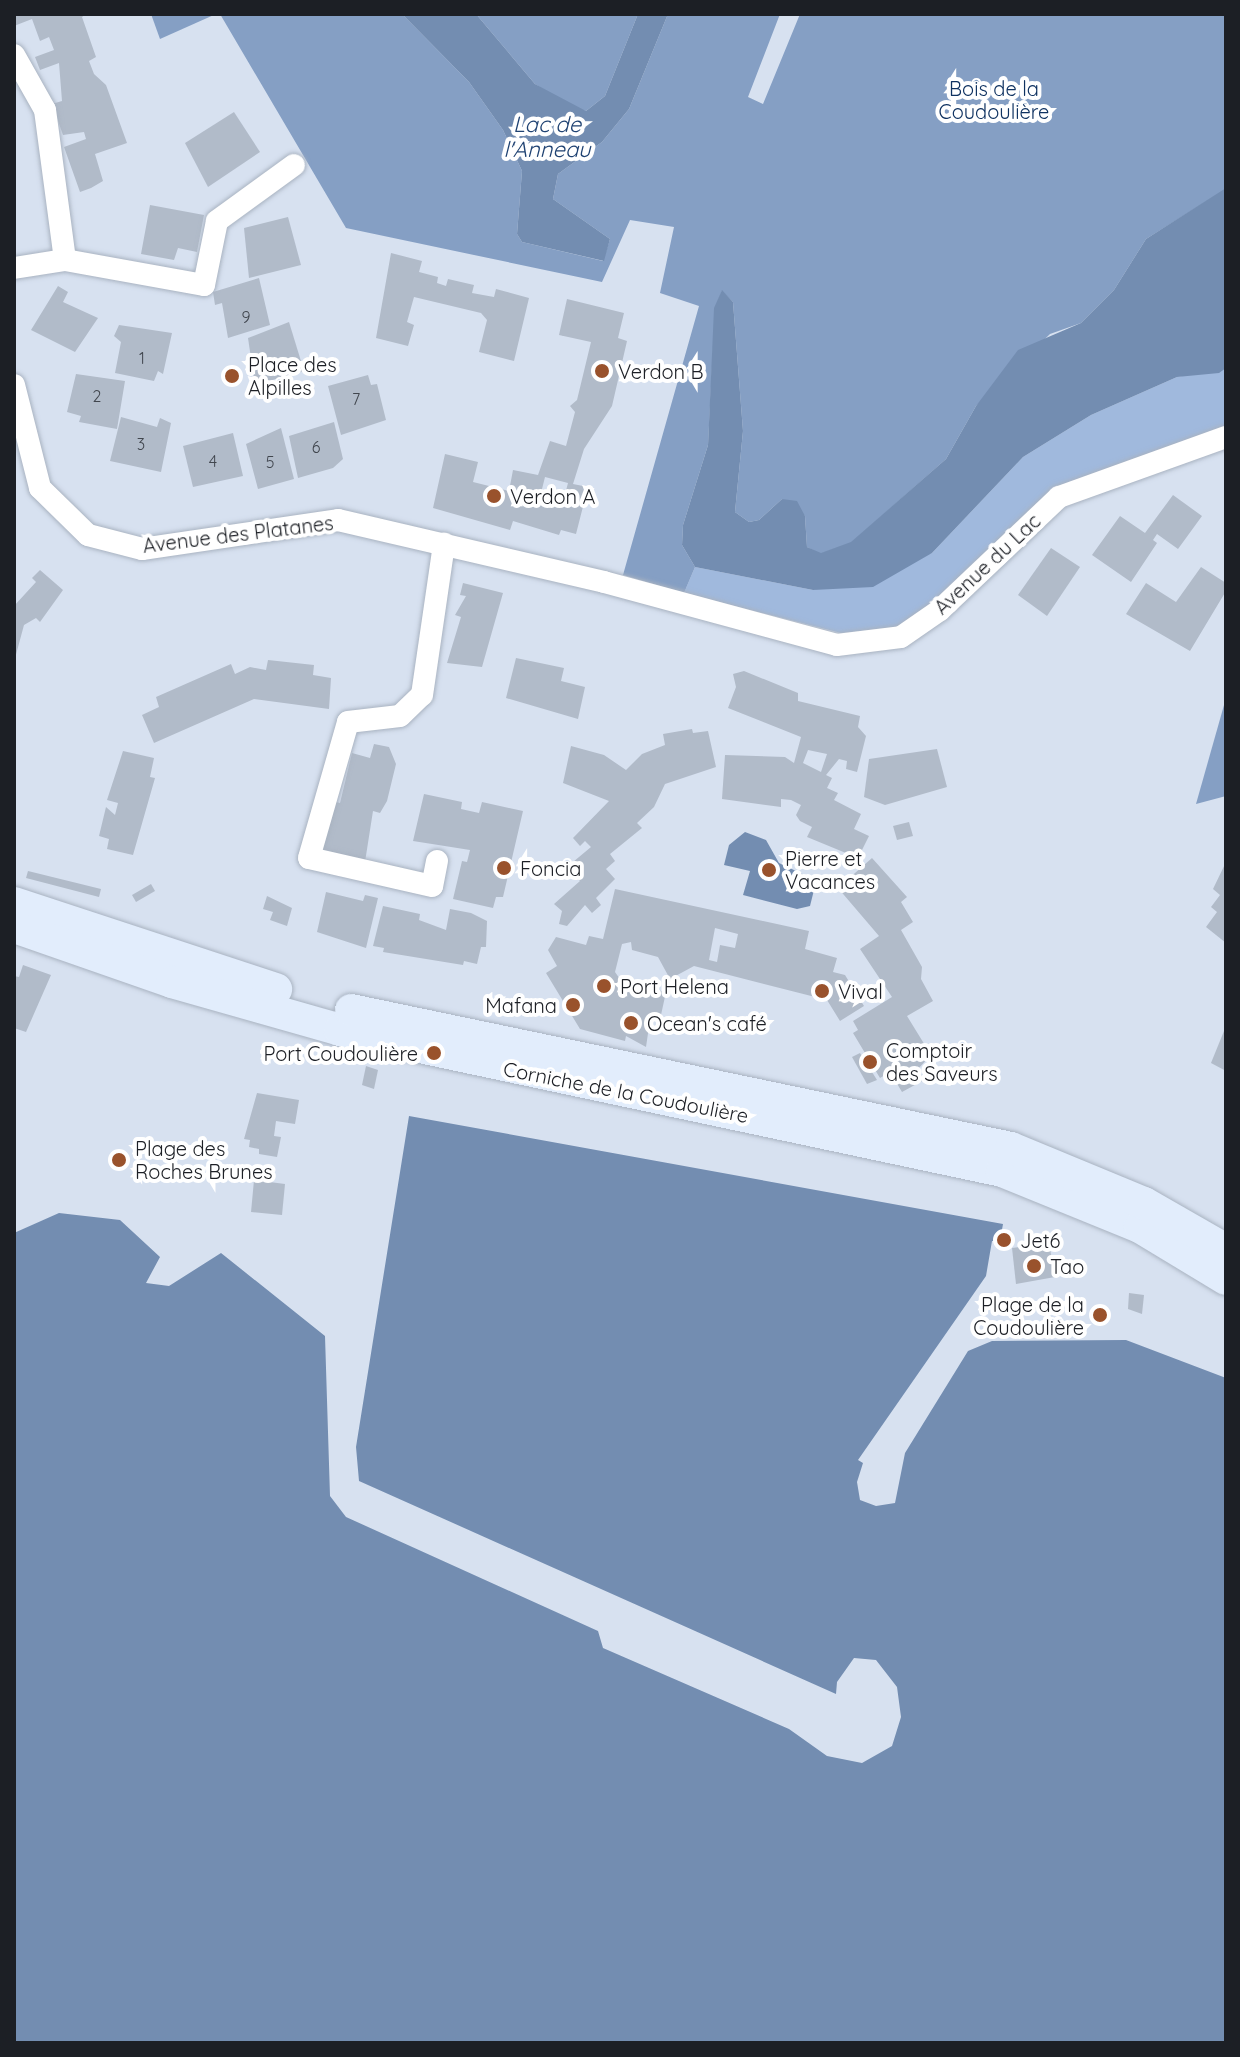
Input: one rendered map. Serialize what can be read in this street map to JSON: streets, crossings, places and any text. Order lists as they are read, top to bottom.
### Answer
{
  "streets": {
    "main road": ["Corniche de la Coudoulière"],
    "street": ["Avenue des Platanes", "Avenue du Lac"]
  },
  "crossings": [
    ["Avenue des Platanes", "Avenue du Lac"]
  ],
  "water": ["Lac de l'Anneau"],
  "parks": ["Bois de la Coudoulière"],
  "places": [
    "Verdon B",
    "Place des Alpilles",
    "Verdon A",
    "Foncia",
    "Pierre et Vacances",
    "Port Helena",
    "Vival",
    "Mafana",
    "Ocean's café",
    "Port Coudoulière",
    "Comptoir des Saveurs",
    "Plage des Roches Brunes",
    "Jet6",
    "Tao",
    "Plage de la Coudoulière"
  ],
  "house_numbers": [
    "9",
    "1",
    "2",
    "7",
    "3",
    "6",
    "4",
    "5"
  ]
}
